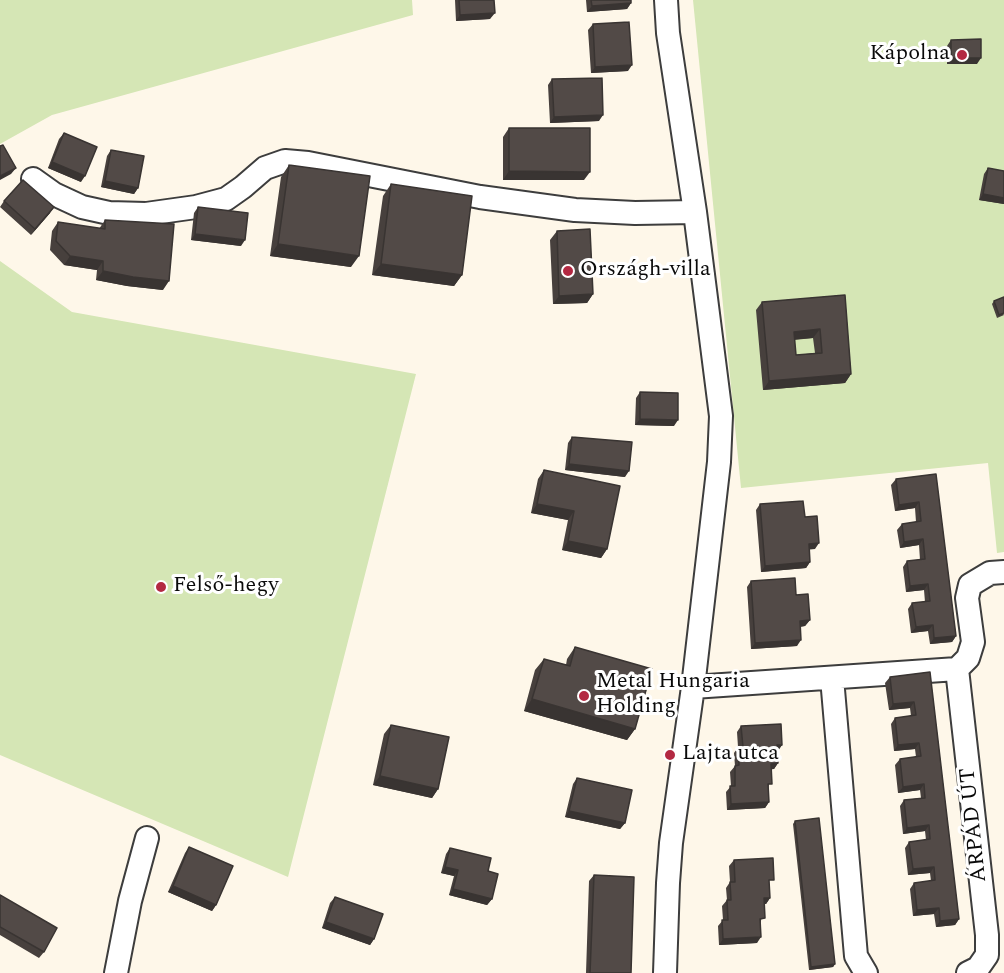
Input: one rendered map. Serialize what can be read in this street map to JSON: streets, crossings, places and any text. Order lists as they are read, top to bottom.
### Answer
{
  "streets": {
    "street": ["ÁRPÁD ÚT"]
  },
  "places": [
    "Kápolna",
    "Országh-villa",
    "Felső-hegy",
    "Metal Hungaria Holding",
    "Lajta utca"
  ]
}
